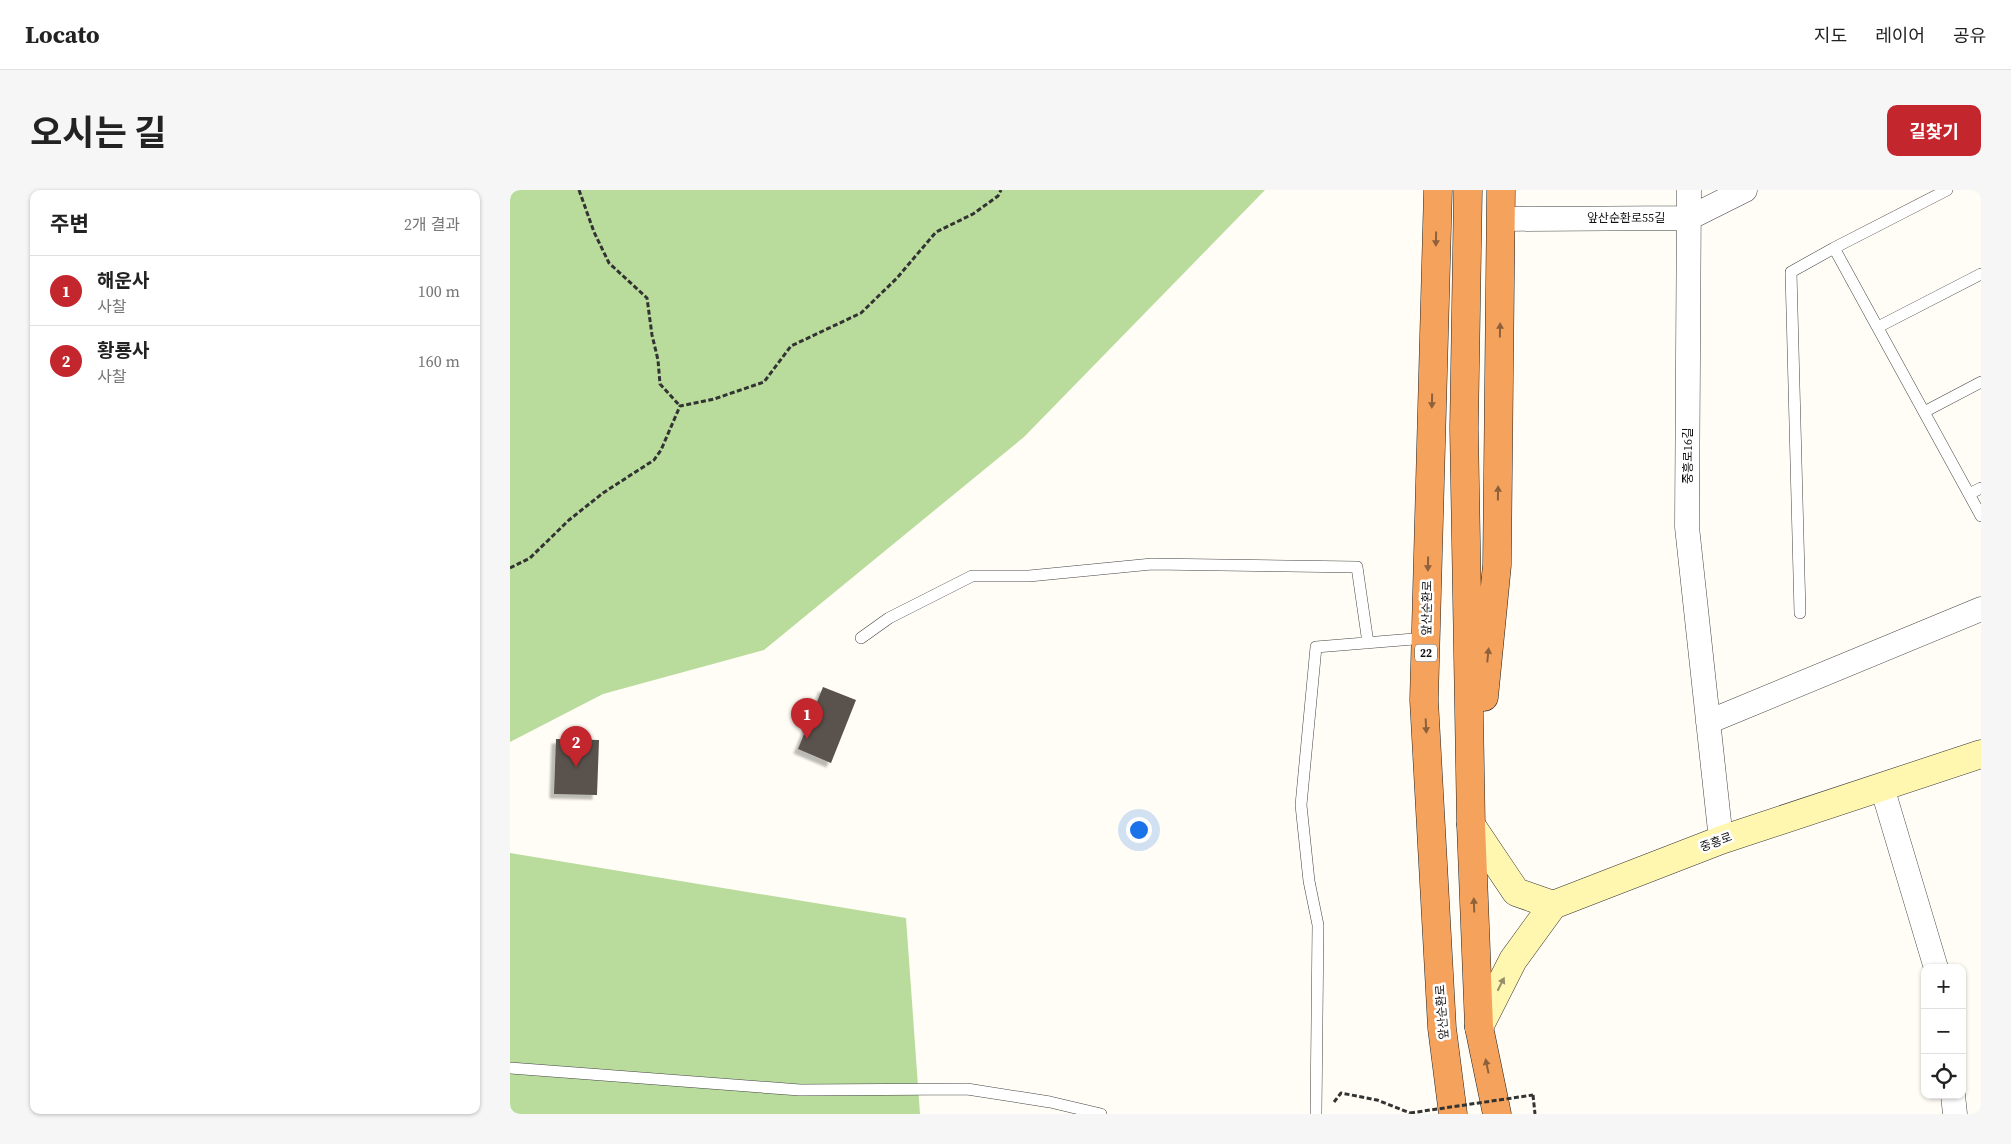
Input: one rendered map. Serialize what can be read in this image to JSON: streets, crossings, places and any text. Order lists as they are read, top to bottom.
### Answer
{
  "streets": {
    "highway": ["앞산순환로", "22"],
    "street": ["앞산순환로55길", "중흥로16길", "중흥로"]
  },
  "crossings": [
    ["앞산순환로55길", "중흥로16길"],
    ["중흥로16길", "중흥로"]
  ],
  "page": {
    "header": "Locato",
    "nav": ["지도", "레이어", "공유"],
    "title": "오시는 길",
    "buttons": "길찾기",
    "heading": ["주변", "2개 결과"],
    "list": [
      {
        "mark": "1",
        "name": "해운사",
        "note": "사찰",
        "value": "100 m"
      },
      {
        "mark": "2",
        "name": "황룡사",
        "note": "사찰",
        "value": "160 m"
      }
    ],
    "pins": ["1", "2"],
    "map_buttons": ["+", "−"]
  }
}
